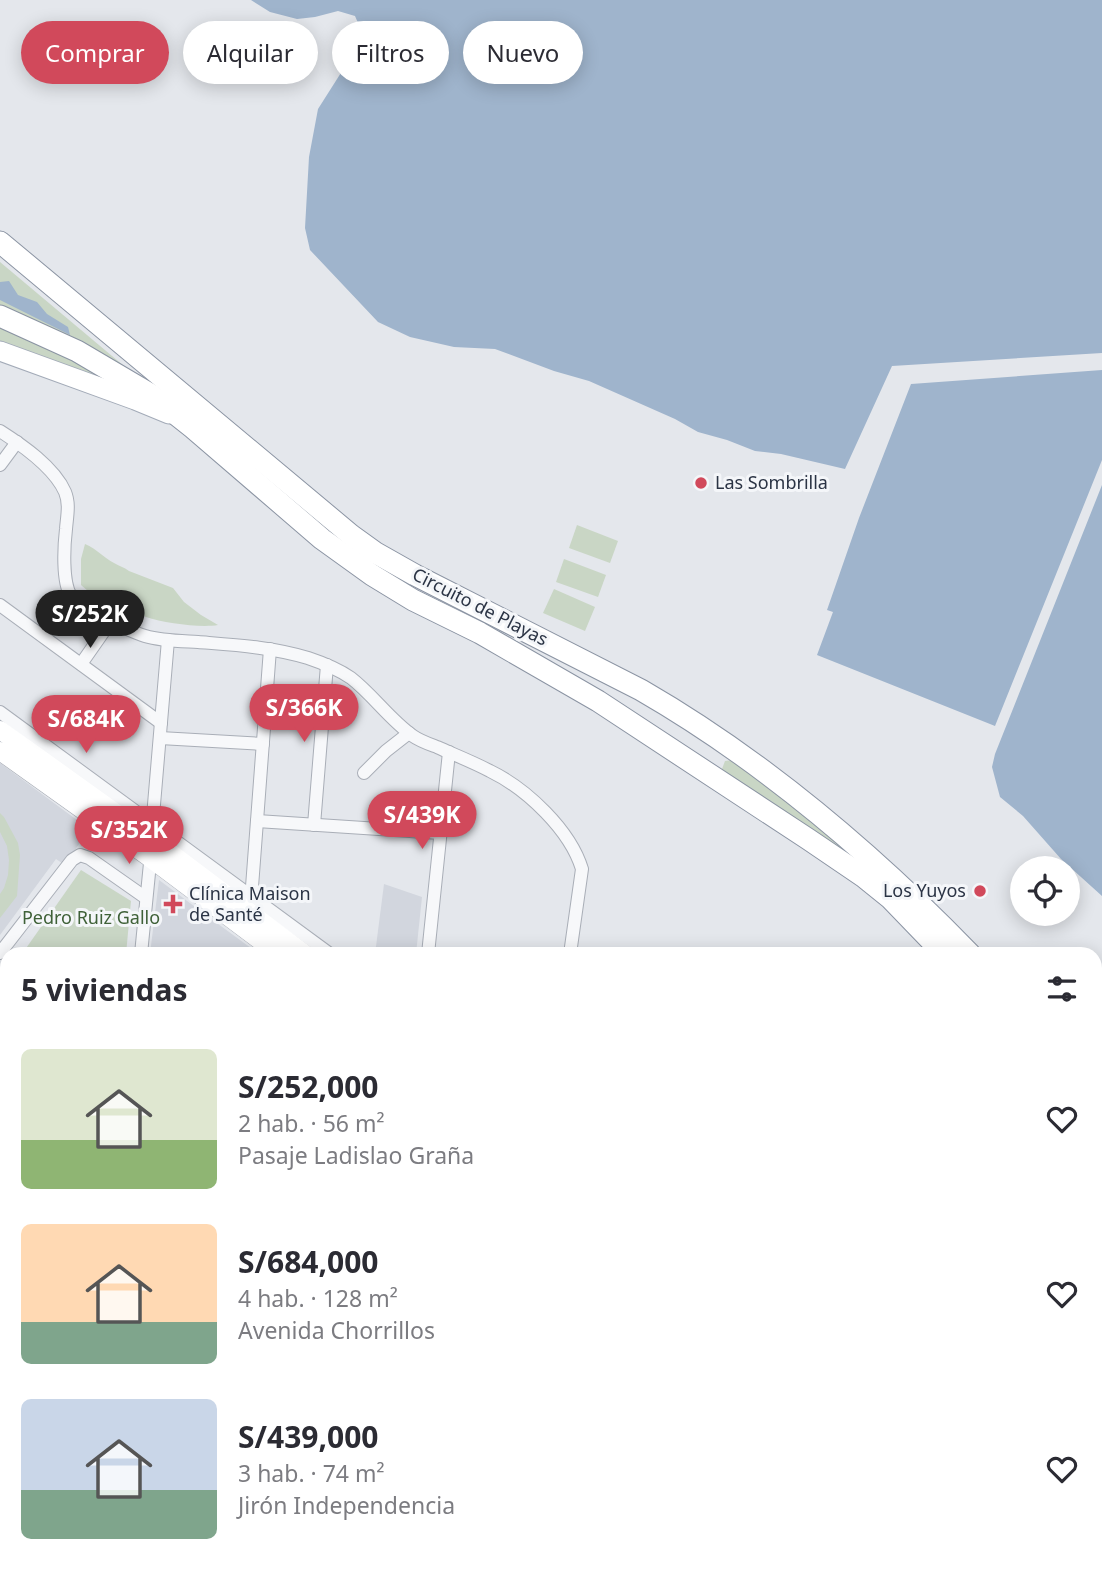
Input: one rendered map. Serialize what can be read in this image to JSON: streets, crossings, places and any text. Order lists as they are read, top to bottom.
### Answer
{
  "streets": {
    "highway": ["Circuito de Playas"]
  },
  "parks": ["Pedro Ruiz Gallo"],
  "places": {
    "other": ["Las Sombrilla", "Los Yuyos"],
    "health": ["Clínica Maison de Santé"]
  },
  "page": {
    "chip": [
      "Comprar",
      "Alquilar",
      "Filtros",
      "Nuevo"
    ],
    "price": [
      "S/252K",
      "S/366K",
      "S/684K",
      "S/439K",
      "S/352K"
    ],
    "heading": "5 viviendas",
    "list": [
      {
        "name": "S/252,000",
        "note": "2 hab. · 56 m² · Pasaje Ladislao Graña"
      },
      {
        "name": "S/684,000",
        "note": "4 hab. · 128 m² · Avenida Chorrillos"
      },
      {
        "name": "S/439,000",
        "note": "3 hab. · 74 m² · Jirón Independencia"
      }
    ]
  }
}
